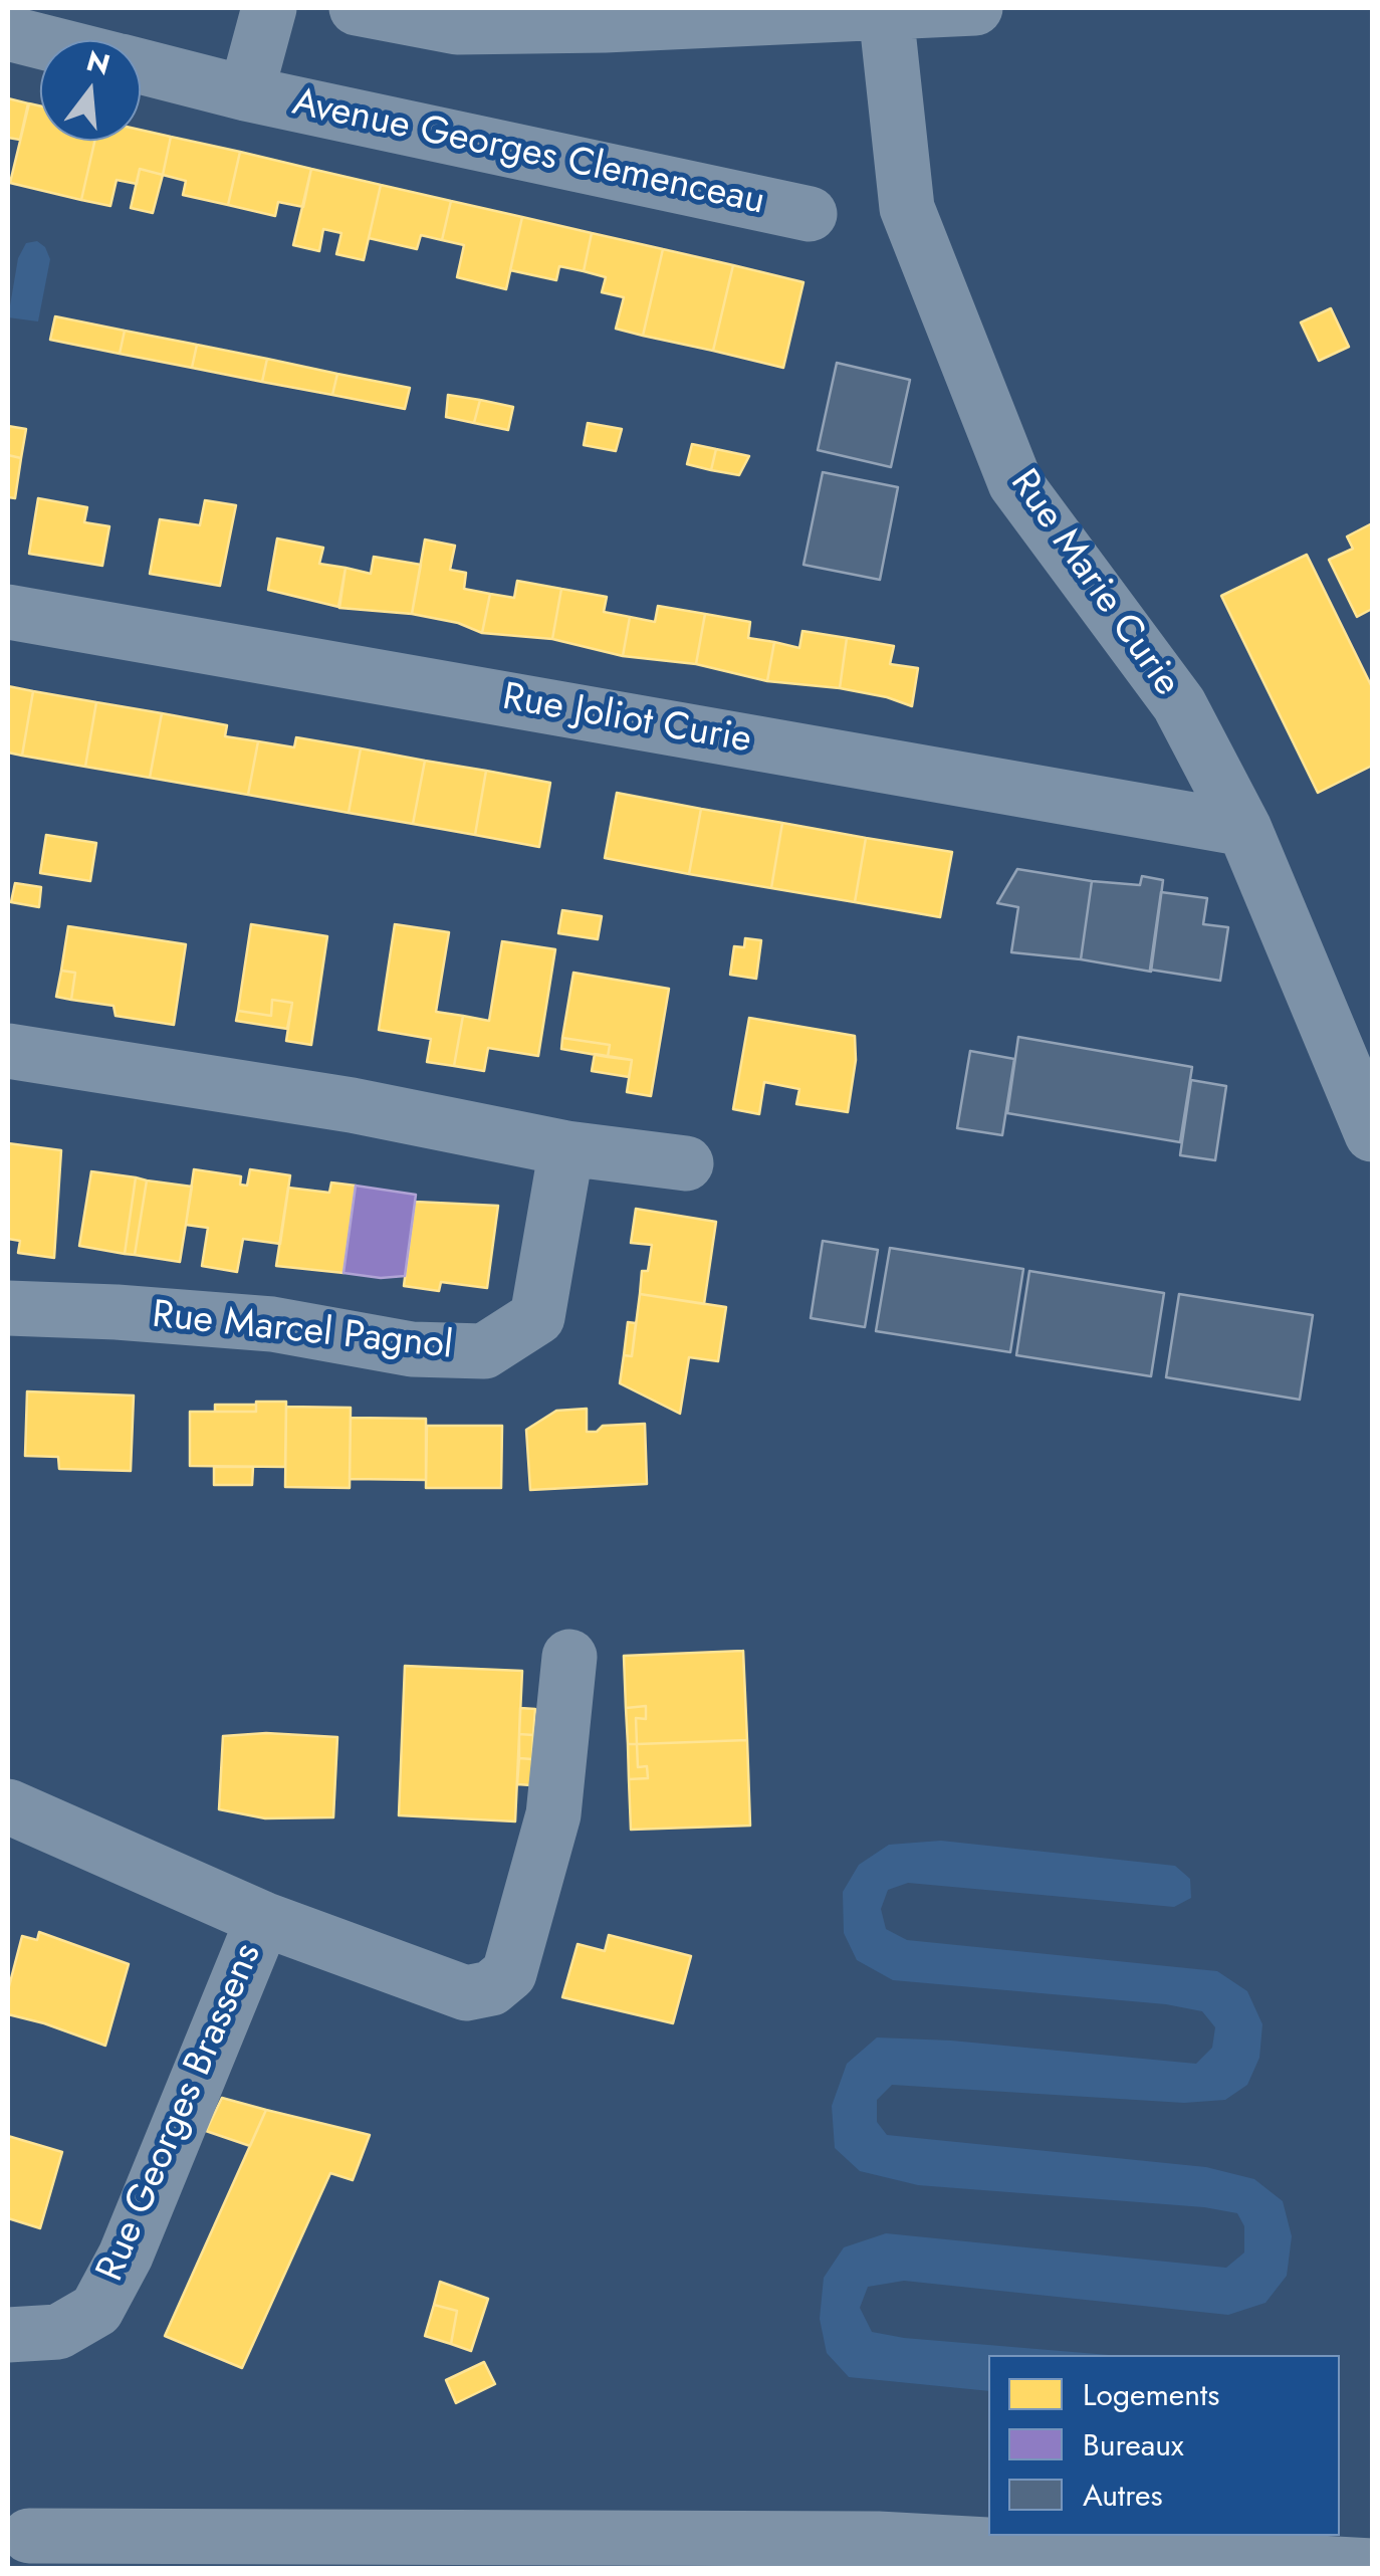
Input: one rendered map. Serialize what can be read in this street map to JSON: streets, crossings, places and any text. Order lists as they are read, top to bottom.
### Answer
{
  "streets": {
    "street": [
      "Avenue Georges Clemenceau",
      "Rue Marie Curie",
      "Rue Joliot Curie",
      "Rue Marcel Pagnol",
      "Rue Georges Brassens"
    ]
  },
  "crossings": [
    ["Rue Marie Curie", "Rue Joliot Curie"]
  ],
  "legend": ["Logements", "Bureaux", "Autres"],
  "north": "top"
}
